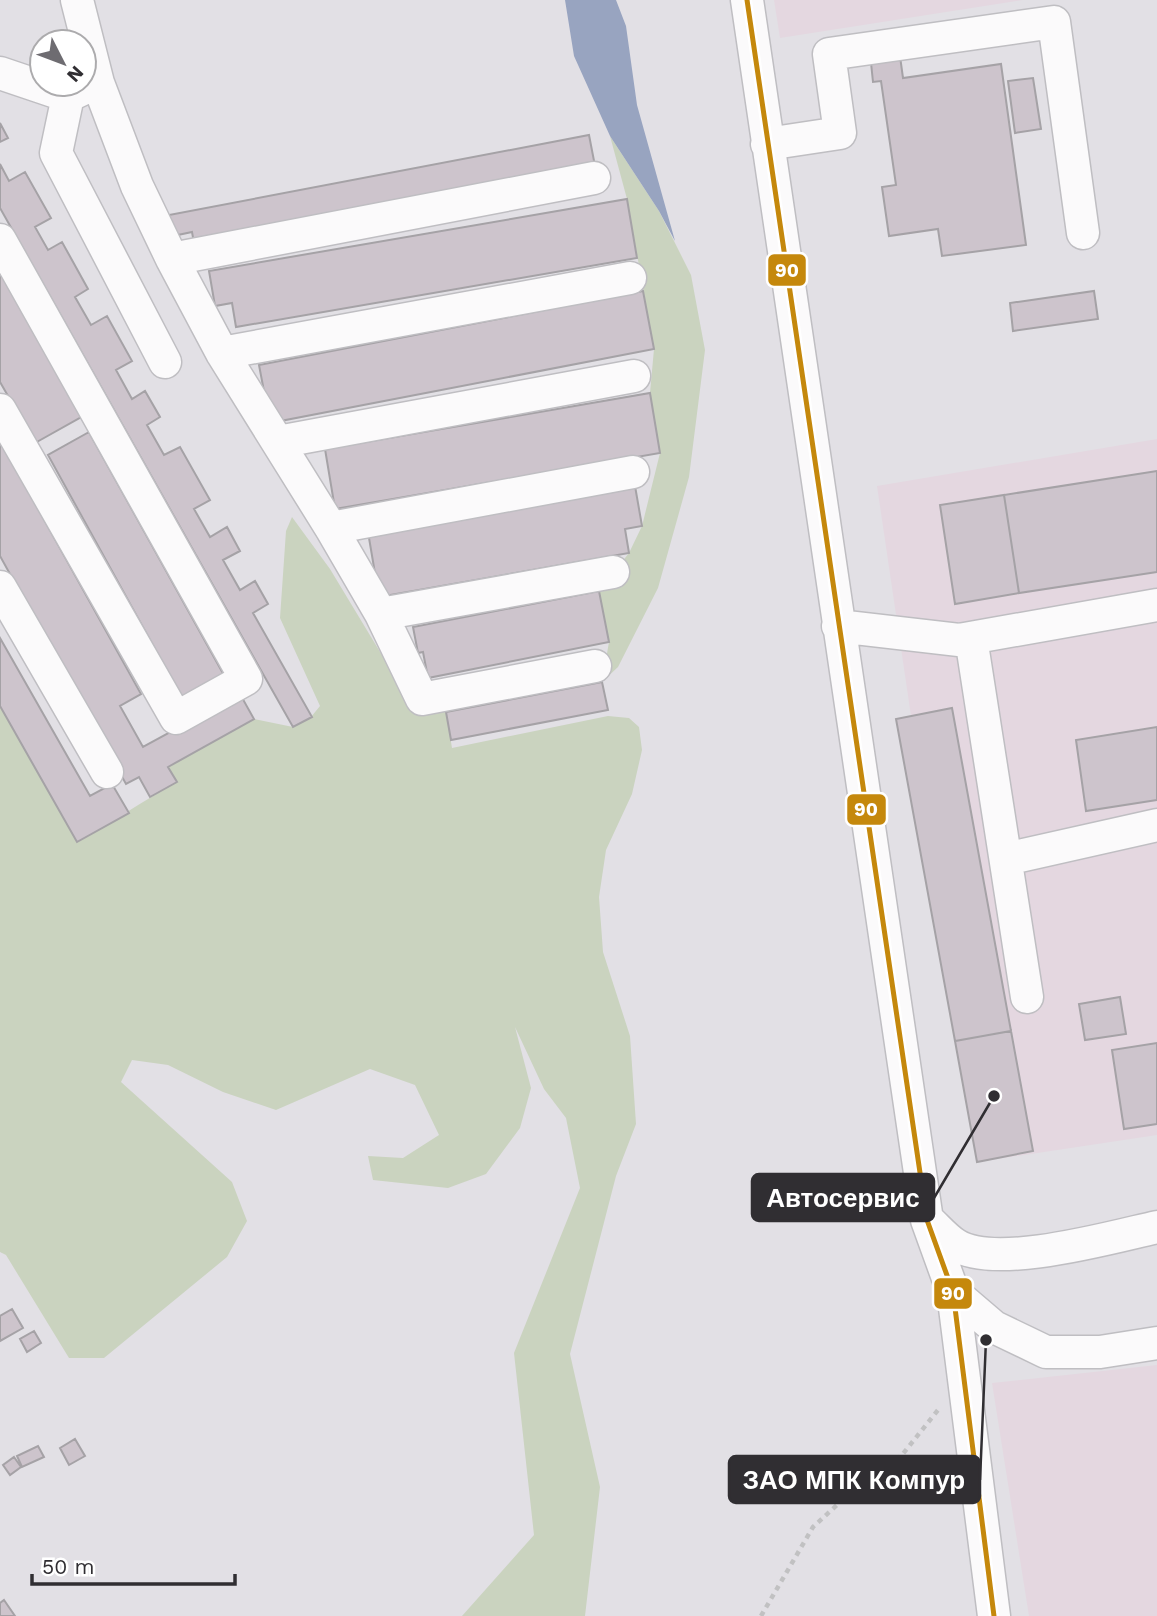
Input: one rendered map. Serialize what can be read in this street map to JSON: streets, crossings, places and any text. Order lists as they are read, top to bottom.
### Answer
{
  "places": ["Автосервис", "ЗАО МПК Компур"],
  "lines": ["transit line 90"],
  "scale_bar": "50 m",
  "north": "bottom right"
}
